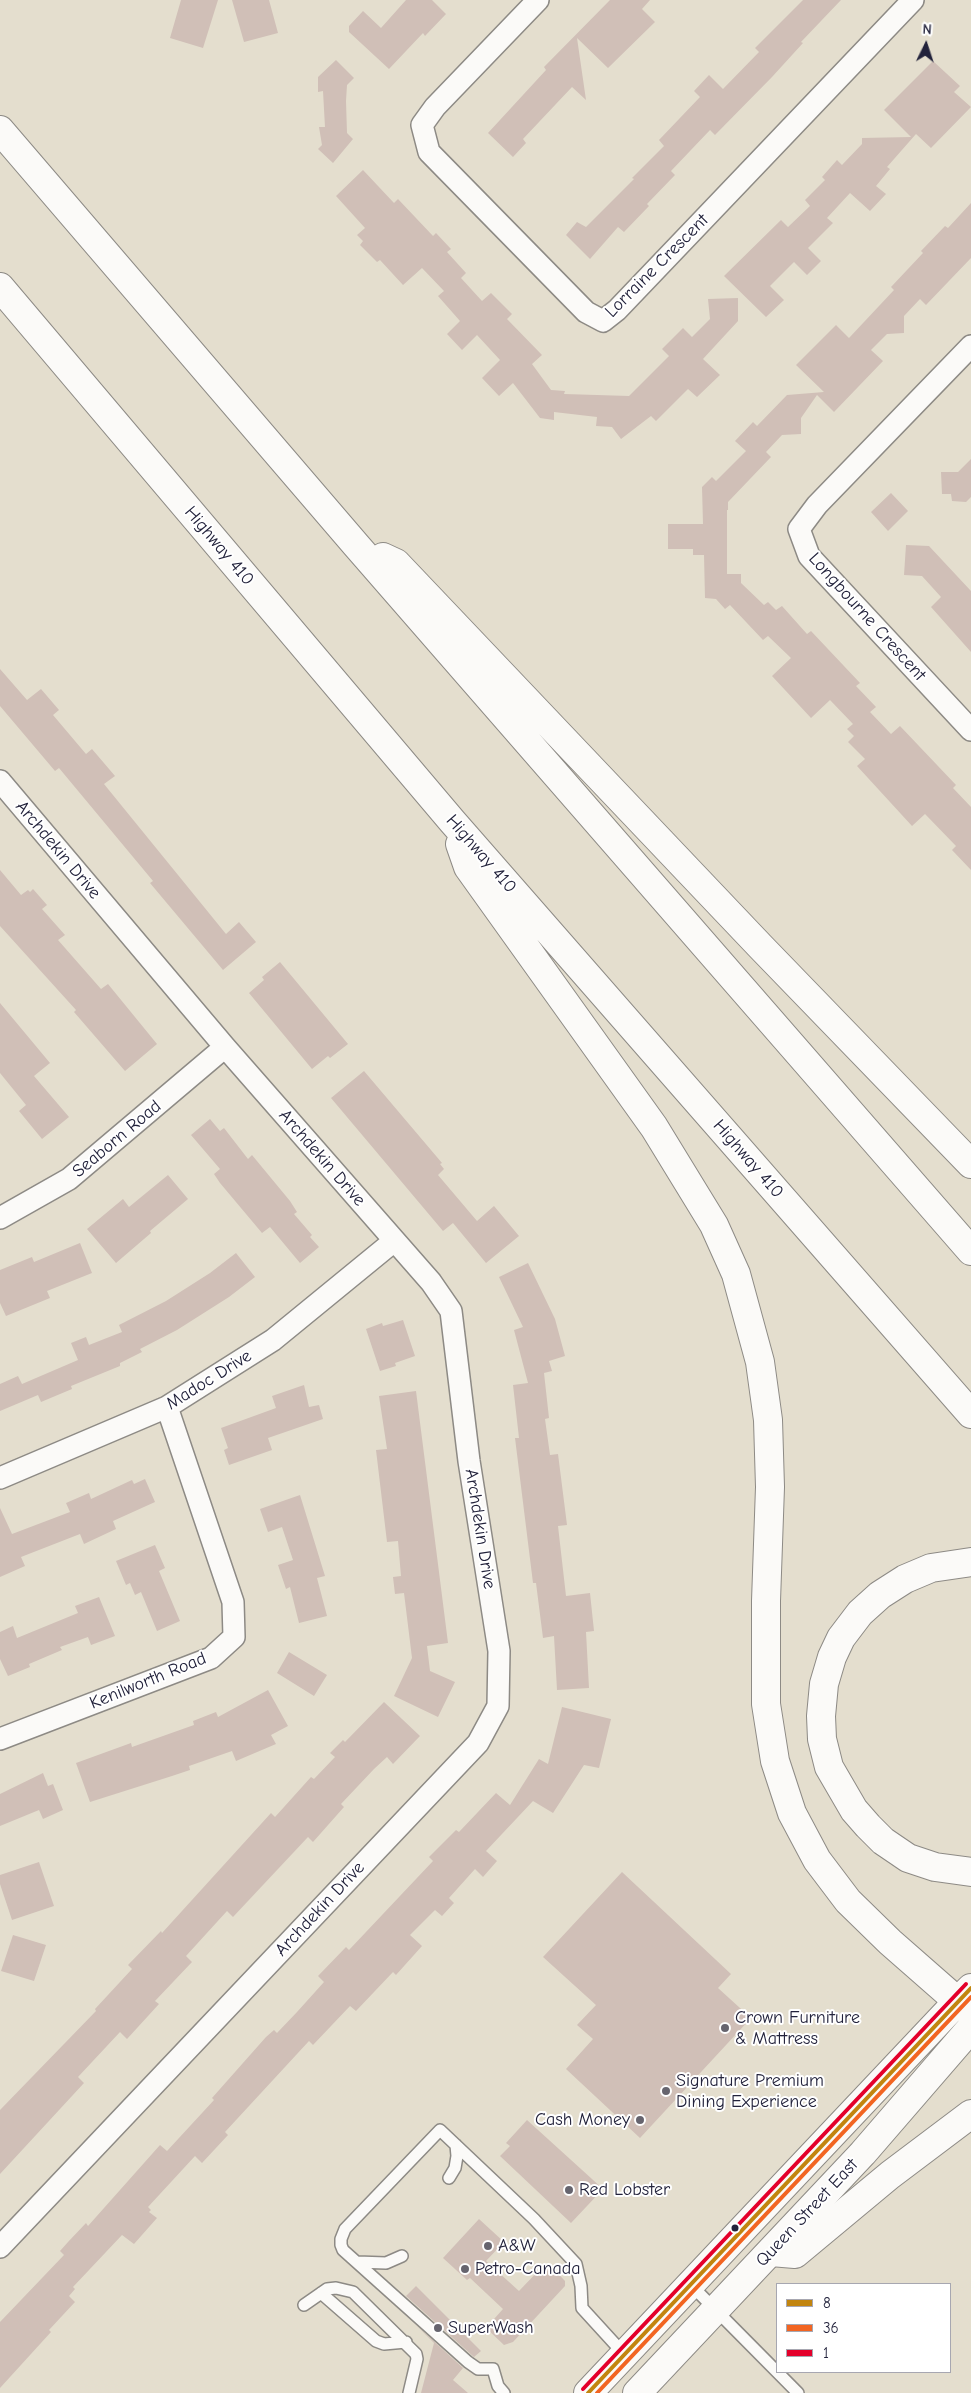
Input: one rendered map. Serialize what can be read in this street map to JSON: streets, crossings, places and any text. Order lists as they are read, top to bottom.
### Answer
{
  "streets": {
    "main road": ["Highway 410", "Queen Street East"],
    "street": [
      "Lorraine Crescent",
      "Longbourne Crescent",
      "Archdekin Drive",
      "Seaborn Road",
      "Madoc Drive",
      "Kenilworth Road"
    ]
  },
  "crossings": [
    ["Archdekin Drive", "Seaborn Road"],
    ["Archdekin Drive", "Madoc Drive"],
    ["Madoc Drive", "Kenilworth Road"]
  ],
  "places": [
    "Crown Furniture & Mattress",
    "Signature Premium Dining Experience",
    "Cash Money",
    "Red Lobster",
    "A&W",
    "Petro-Canada",
    "SuperWash"
  ],
  "lines": ["transit line 1", "transit line 8", "transit line 36"],
  "legend": ["8", "36", "1"],
  "north": "top"
}
